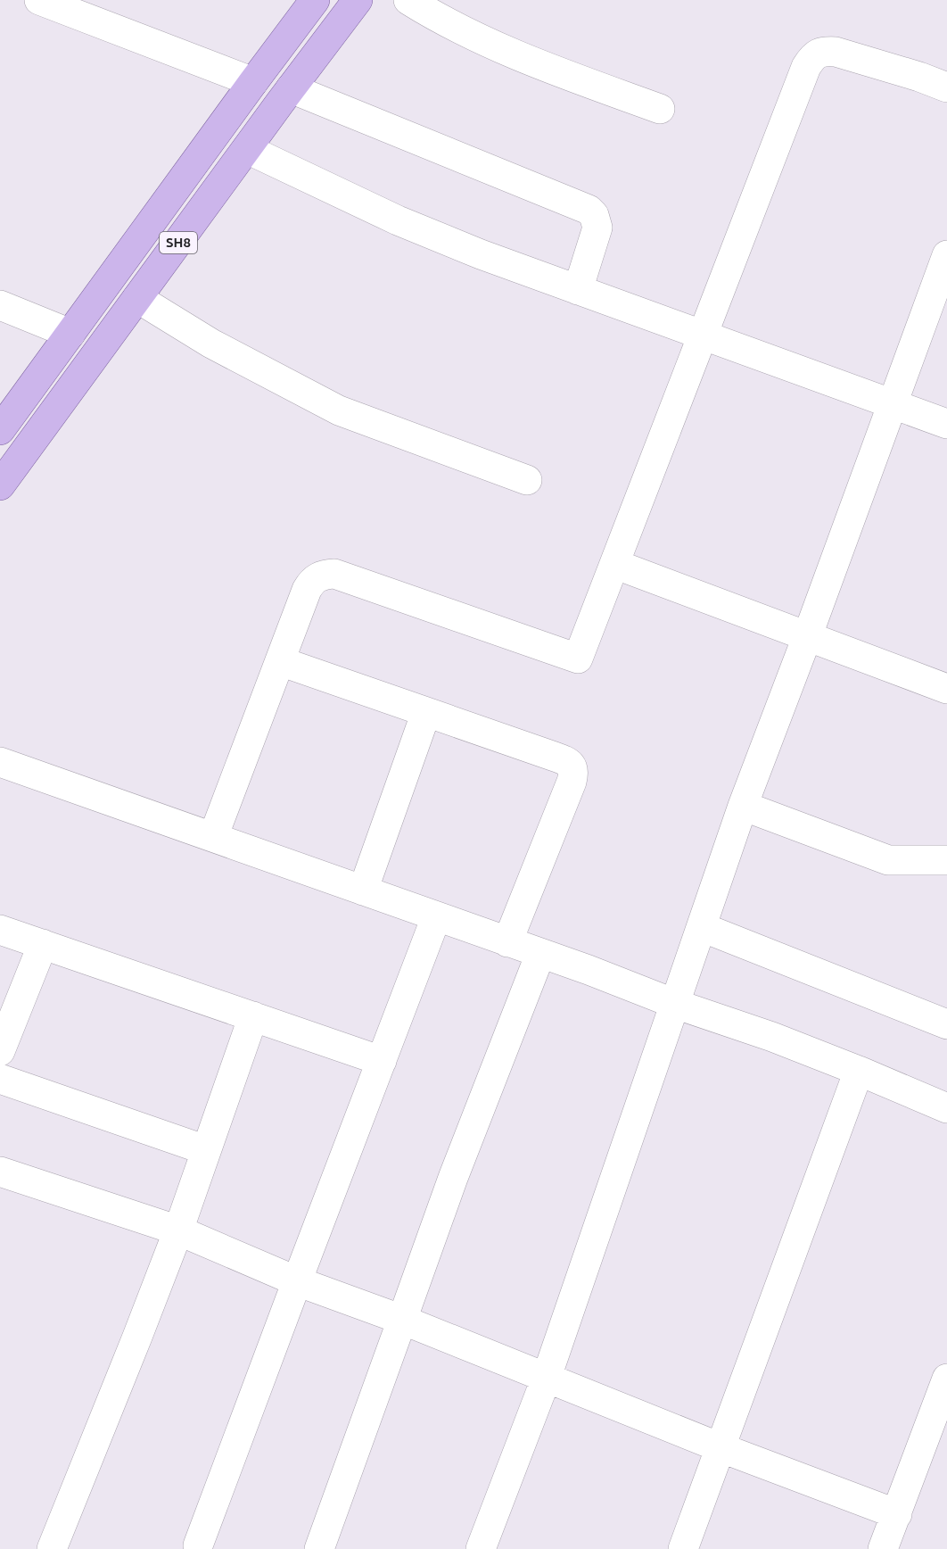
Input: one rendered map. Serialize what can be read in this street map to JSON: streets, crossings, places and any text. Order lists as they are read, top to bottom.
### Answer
{
  "streets": {
    "main road": ["SH8"]
  }
}
